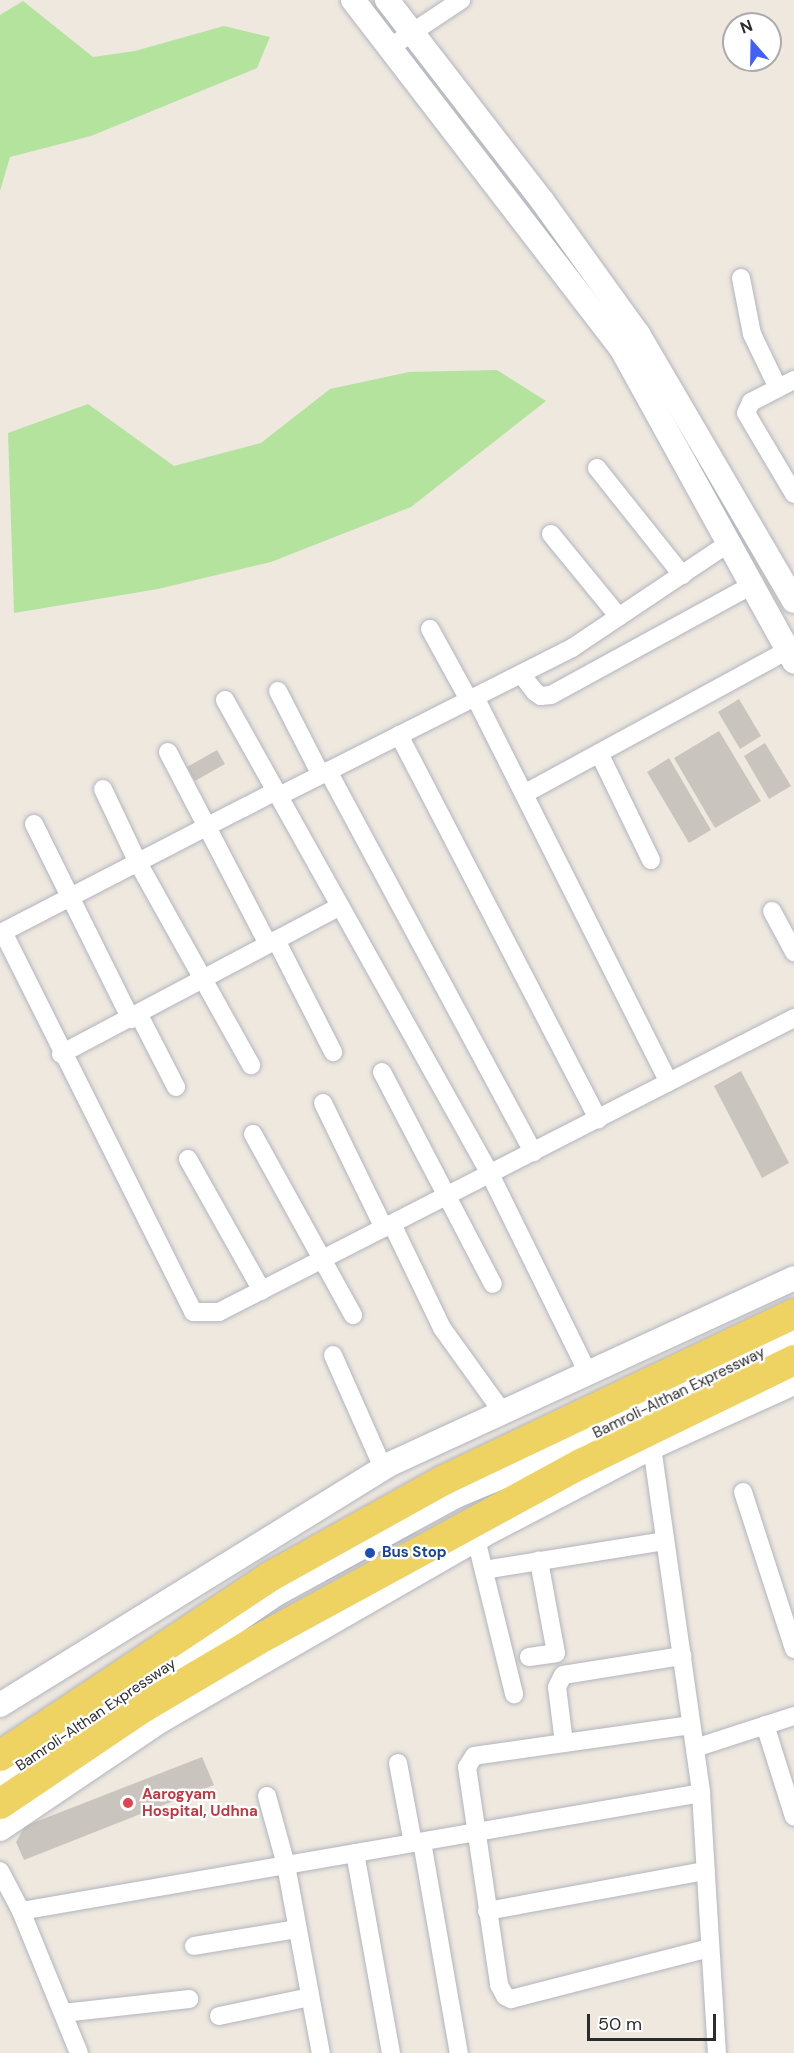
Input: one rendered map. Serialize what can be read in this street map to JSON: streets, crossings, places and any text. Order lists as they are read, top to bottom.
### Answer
{
  "streets": {
    "main road": ["Bamroli-Althan Expressway"]
  },
  "places": ["Bus Stop", "Aarogyam Hospital, Udhna"],
  "scale_bar": "50 m",
  "north": "top"
}
